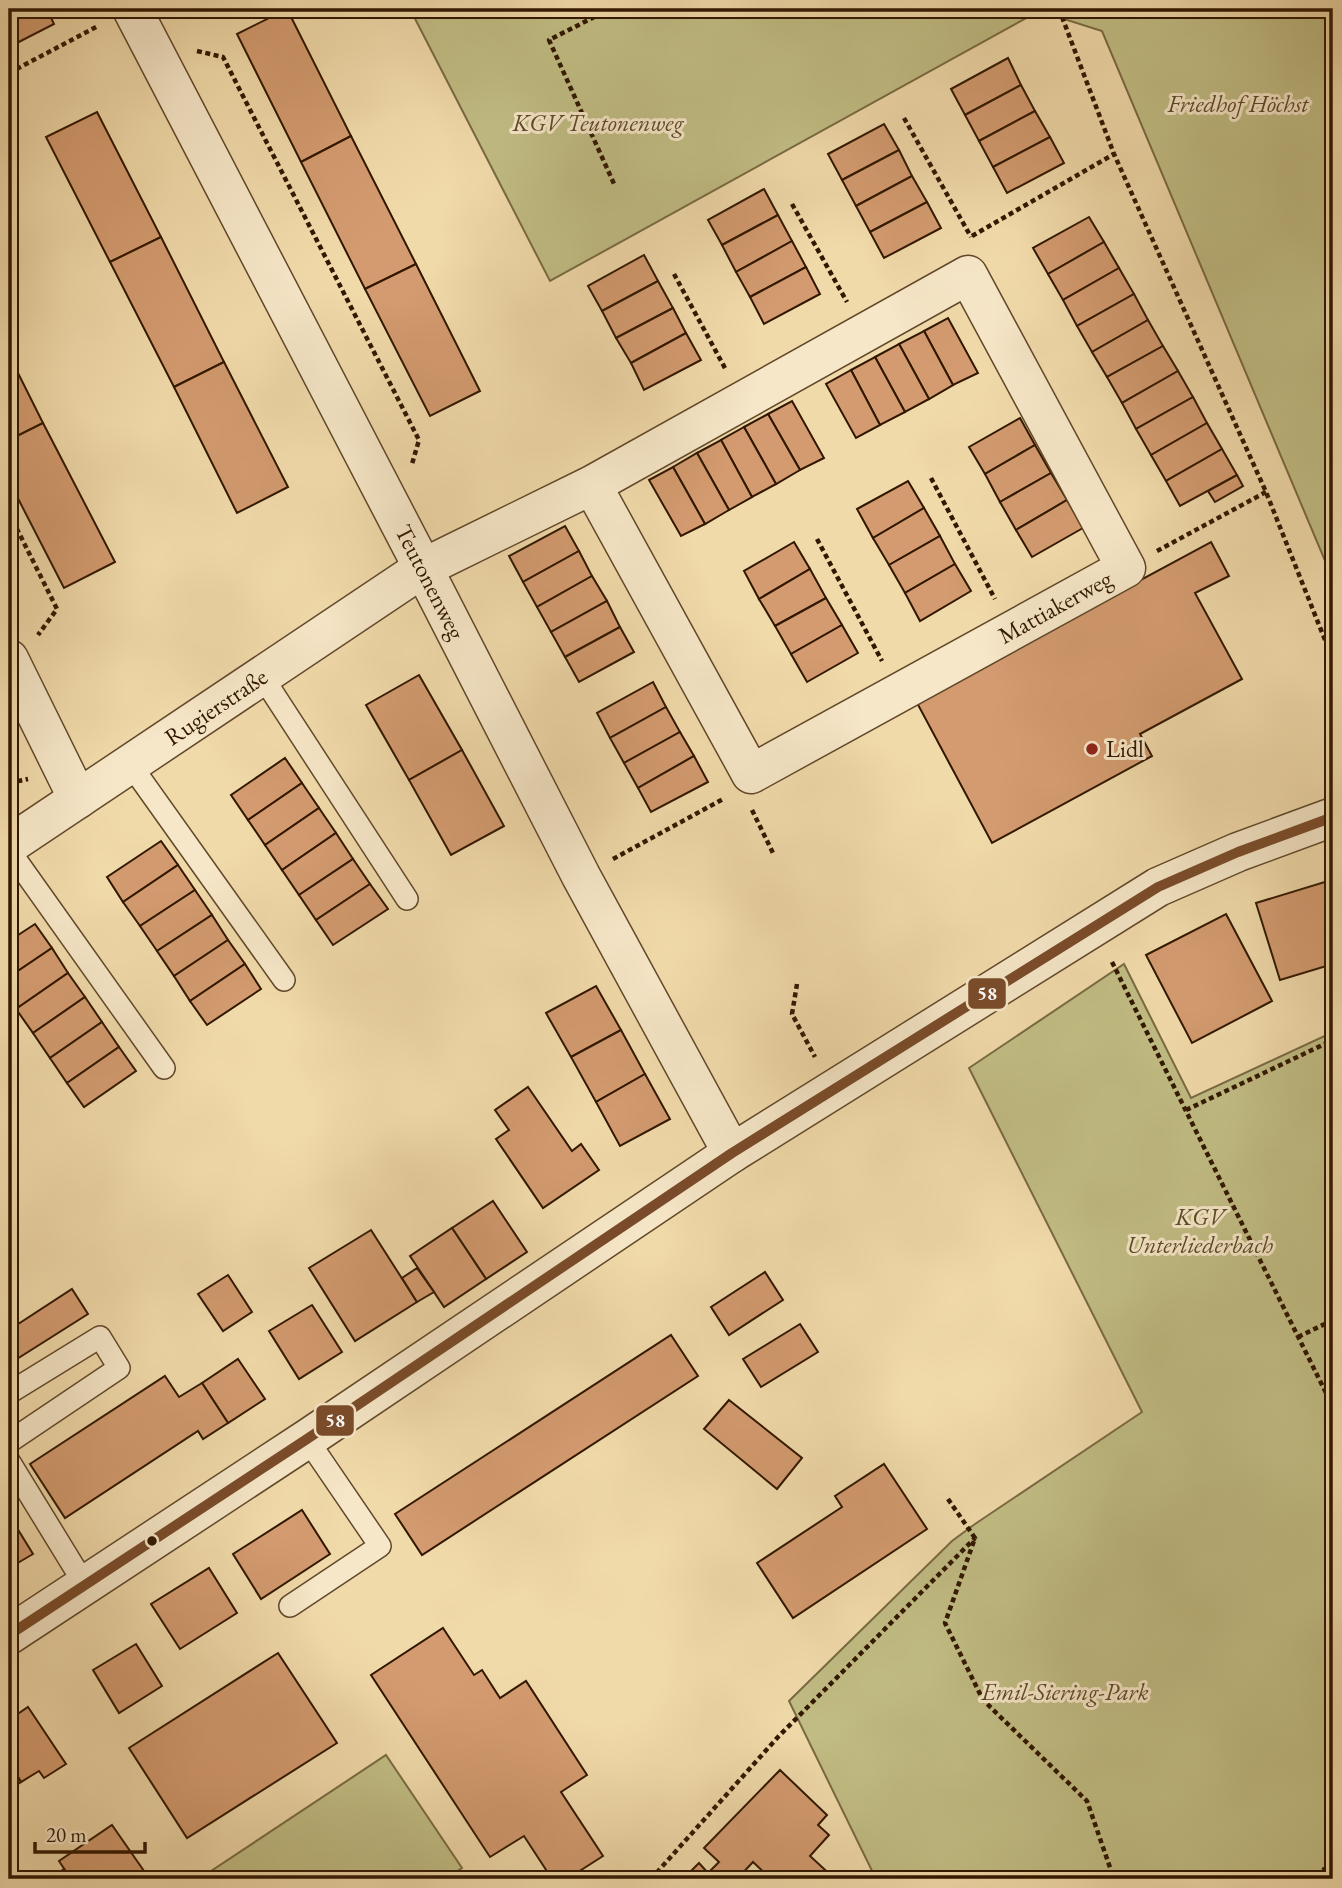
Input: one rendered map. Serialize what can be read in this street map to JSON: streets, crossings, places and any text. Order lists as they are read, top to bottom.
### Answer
{
  "streets": {
    "street": ["Teutonenweg", "Mattiakerweg", "Rugierstraße"]
  },
  "crossings": [
    ["Teutonenweg", "Rugierstraße"]
  ],
  "parks": [
    "Friedhof Höchst",
    "KGV Teutonenweg",
    "KGV Unterliederbach",
    "Emil-Siering-Park"
  ],
  "places": ["Lidl"],
  "lines": ["transit line 58"],
  "scale_bar": "20 m"
}
